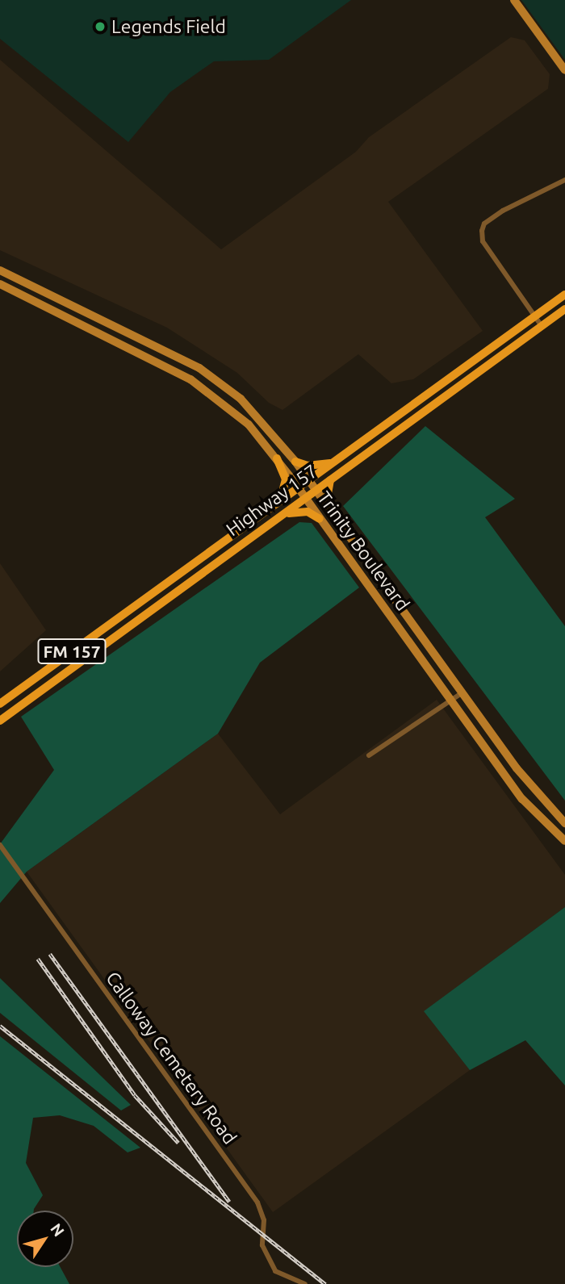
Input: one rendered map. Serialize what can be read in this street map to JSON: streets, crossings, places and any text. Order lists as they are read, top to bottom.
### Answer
{
  "streets": {
    "main road": ["Highway 157", "Trinity Boulevard", "FM 157"],
    "street": ["Calloway Cemetery Road"]
  },
  "crossings": [
    ["Highway 157", "Trinity Boulevard"]
  ],
  "places": ["Legends Field"],
  "north": "top right"
}
